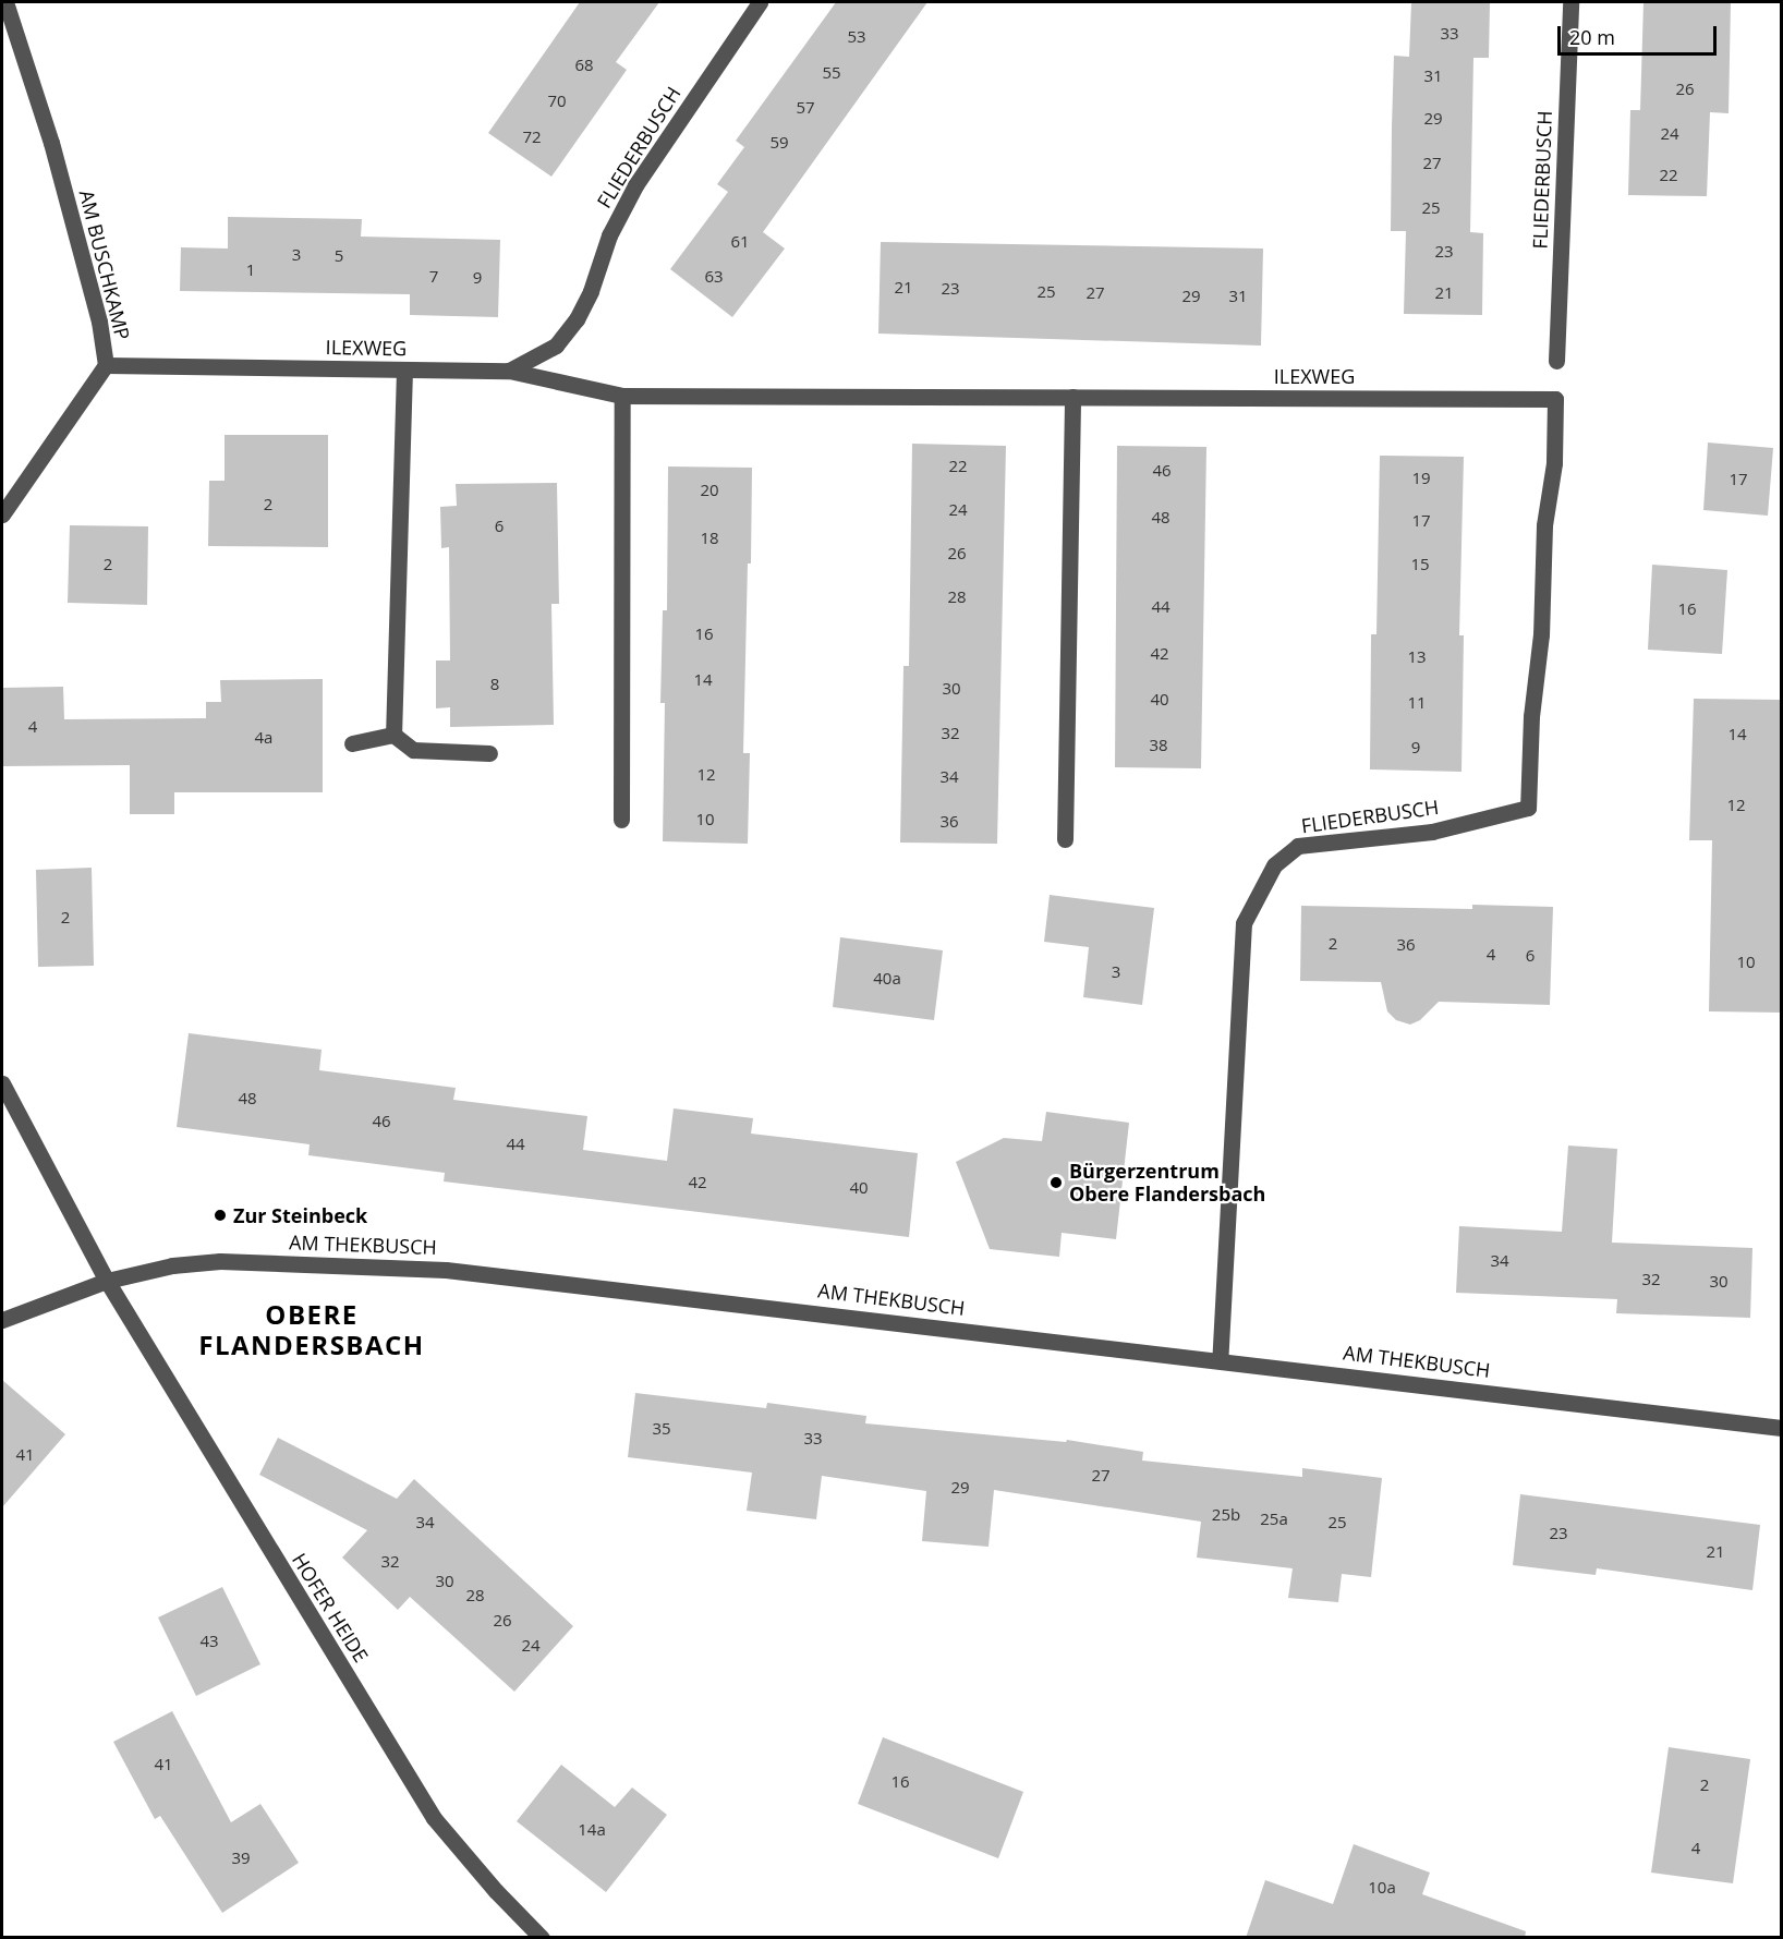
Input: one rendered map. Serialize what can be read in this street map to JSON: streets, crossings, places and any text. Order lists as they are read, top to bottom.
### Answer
{
  "streets": {
    "street": [
      "FLIEDERBUSCH",
      "AM BUSCHKAMP",
      "ILEXWEG",
      "AM THEKBUSCH",
      "HOFER HEIDE"
    ]
  },
  "crossings": [
    ["FLIEDERBUSCH", "ILEXWEG"],
    ["FLIEDERBUSCH", "AM THEKBUSCH"],
    ["AM BUSCHKAMP", "ILEXWEG"],
    ["AM THEKBUSCH", "HOFER HEIDE"]
  ],
  "districts": ["OBERE FLANDERSBACH"],
  "places": ["Bürgerzentrum Obere Flandersbach", "Zur Steinbeck"],
  "house_numbers": [
    "33",
    "53",
    "68",
    "55",
    "31",
    "26",
    "70",
    "57",
    "29",
    "24",
    "72",
    "59",
    "27",
    "22",
    "25",
    "61",
    "23",
    "3",
    "5",
    "1",
    "7",
    "63",
    "9",
    "21",
    "23",
    "25",
    "27",
    "21",
    "29",
    "31",
    "22",
    "46",
    "19",
    "17",
    "20",
    "2",
    "24",
    "48",
    "17",
    "6",
    "18",
    "26",
    "2",
    "15",
    "28",
    "44",
    "16",
    "16",
    "42",
    "13",
    "14",
    "8",
    "30",
    "40",
    "11",
    "4",
    "32",
    "14",
    "4a",
    "38",
    "9",
    "12",
    "34",
    "12",
    "10",
    "36",
    "2",
    "2",
    "36",
    "4",
    "6",
    "10",
    "3",
    "40a",
    "48",
    "46",
    "44",
    "42",
    "40",
    "34",
    "32",
    "30",
    "35",
    "33",
    "41",
    "27",
    "29",
    "25b",
    "25a",
    "34",
    "25",
    "23",
    "21",
    "32",
    "30",
    "28",
    "26",
    "43",
    "24",
    "41",
    "16",
    "2",
    "14a",
    "4",
    "39",
    "10a"
  ],
  "scale_bar": "20 m"
}
